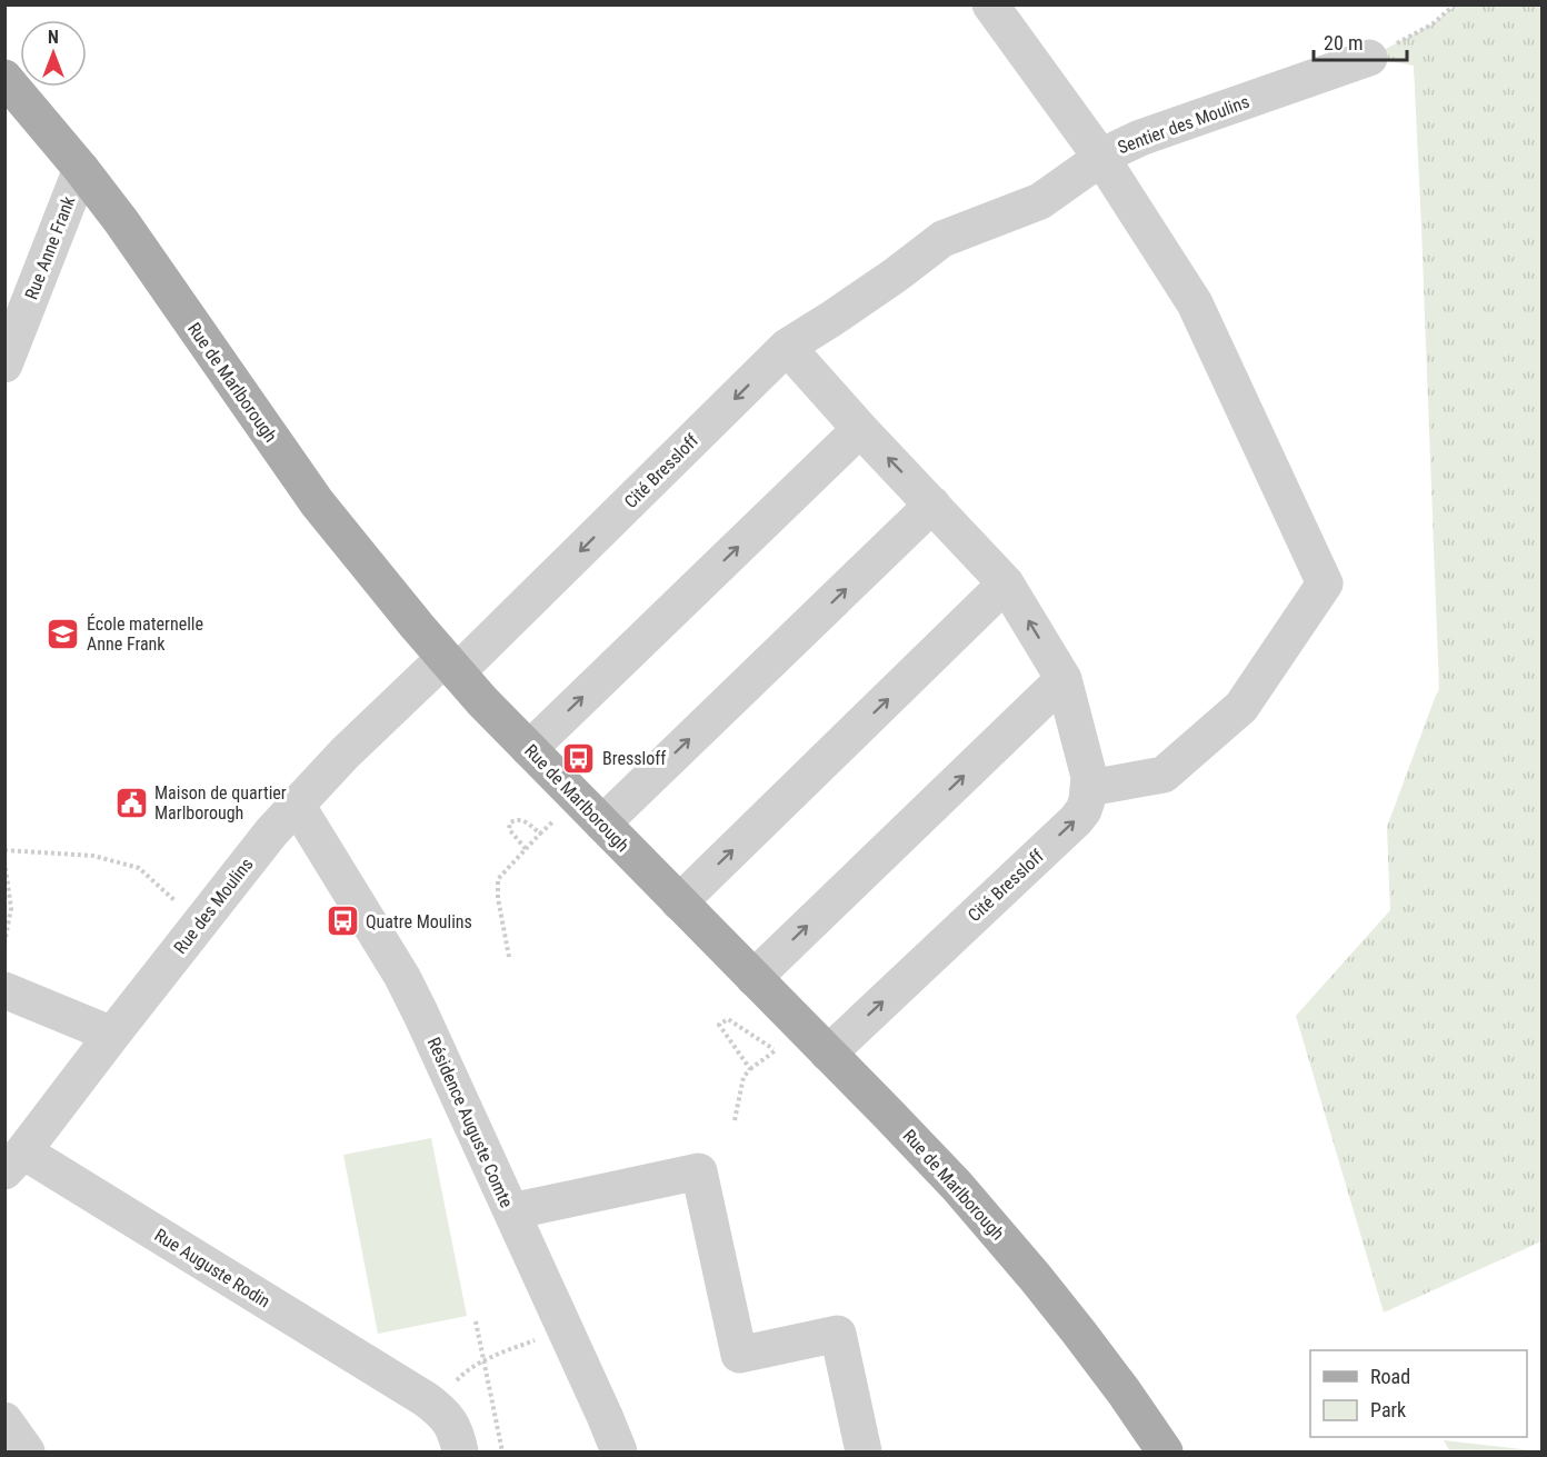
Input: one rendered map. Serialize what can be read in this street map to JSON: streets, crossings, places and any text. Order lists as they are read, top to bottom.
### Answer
{
  "streets": {
    "main road": ["Rue de Marlborough"],
    "street": [
      "Sentier des Moulins",
      "Rue Anne Frank",
      "Cité Bressloff",
      "Rue des Moulins",
      "Résidence Auguste Comte",
      "Rue Auguste Rodin"
    ]
  },
  "crossings": [
    ["Sentier des Moulins", "Cité Bressloff"],
    ["Rue Anne Frank", "Rue de Marlborough"],
    ["Rue de Marlborough", "Cité Bressloff"],
    ["Rue de Marlborough", "Rue des Moulins"],
    ["Cité Bressloff", "Rue des Moulins"],
    ["Rue des Moulins", "Résidence Auguste Comte"],
    ["Rue des Moulins", "Rue Auguste Rodin"]
  ],
  "places": {
    "school or university": ["École maternelle Anne Frank"],
    "bus stop": ["Bressloff", "Quatre Moulins"],
    "public building": ["Maison de quartier Marlborough"]
  },
  "legend": ["Road", "Park"],
  "scale_bar": "20 m",
  "north": "top"
}
